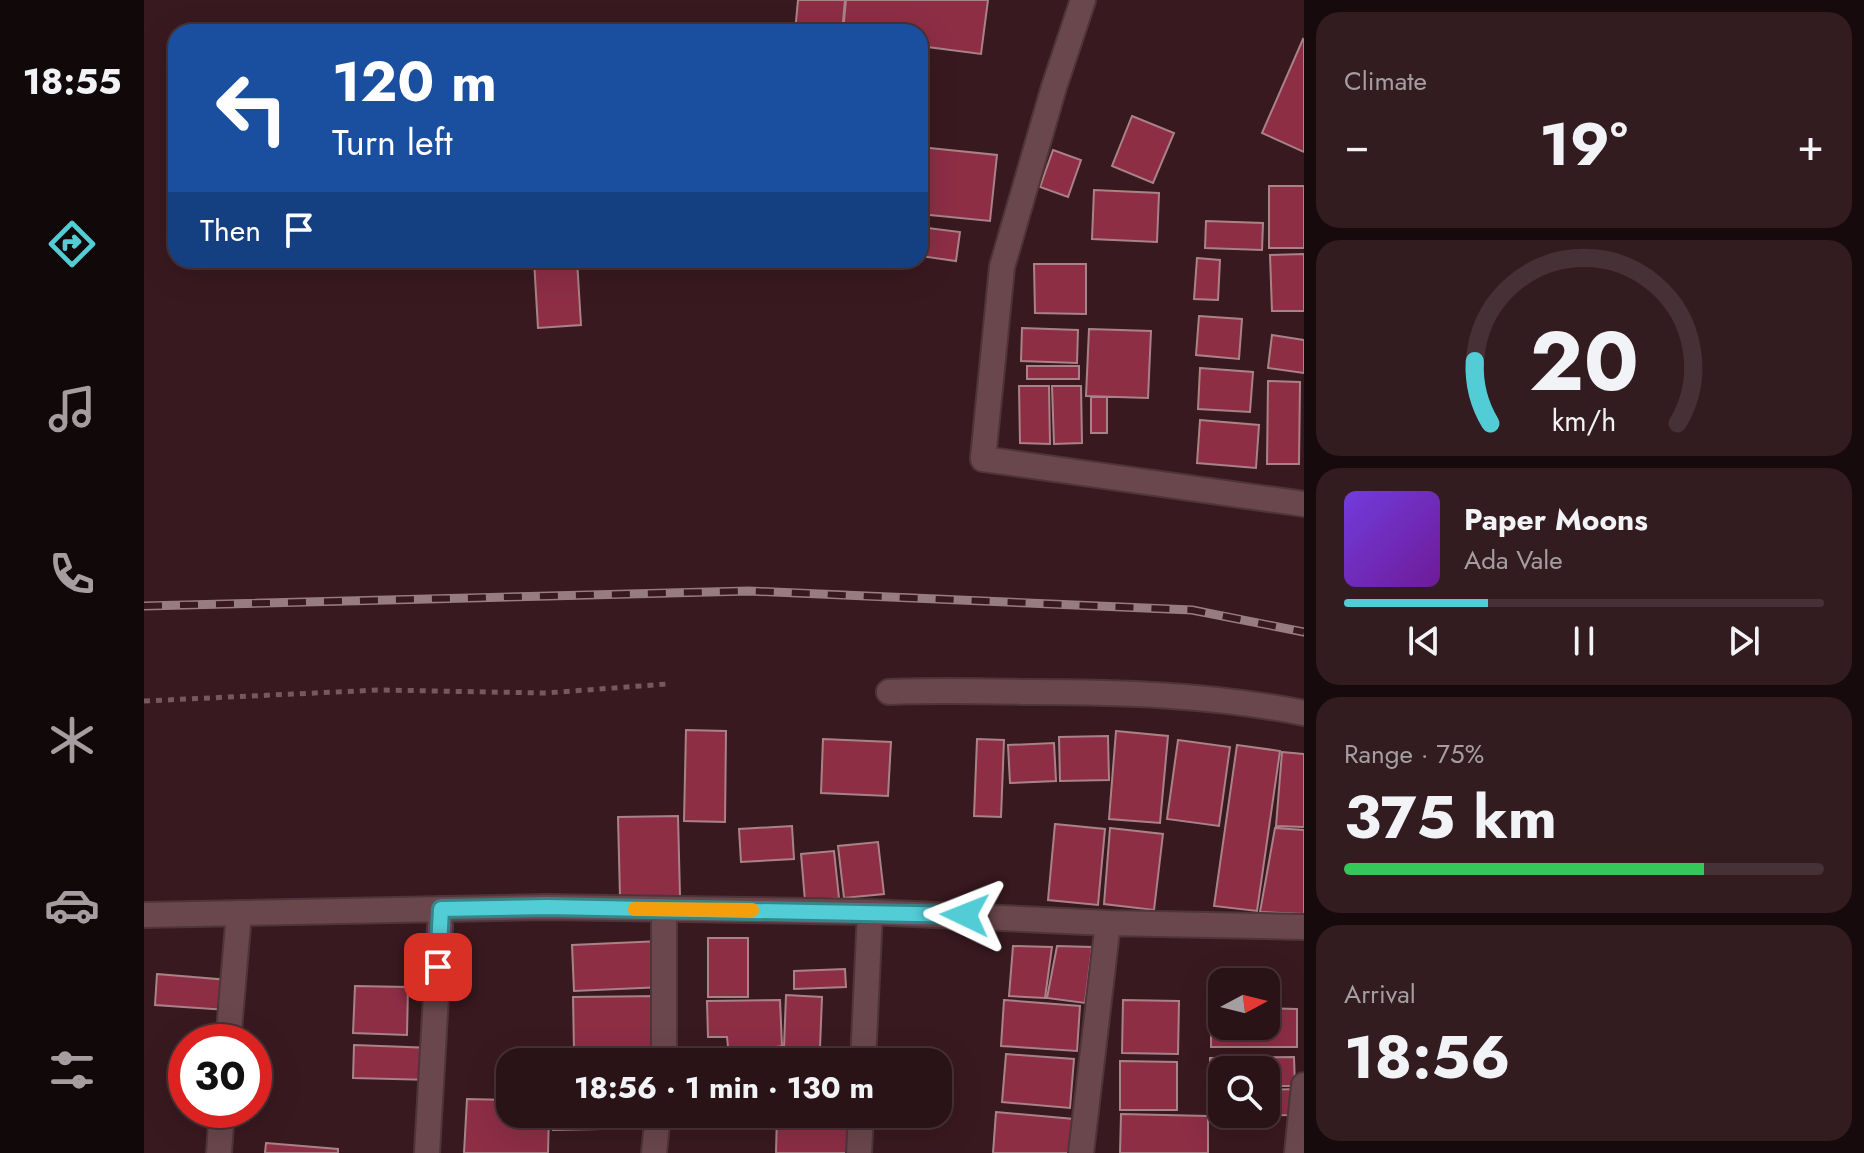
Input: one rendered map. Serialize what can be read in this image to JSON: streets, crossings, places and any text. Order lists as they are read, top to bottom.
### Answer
{
  "north": "right",
  "page": {
    "tabs": "18:55",
    "tile": [
      "Climate",
      ["Range · 75%", "375 km"],
      ["Arrival", "18:56"]
    ],
    "turn": ["120 m", "Turn left"],
    "heat": ["−", "19°", "+"],
    "then": "Then",
    "song": ["Paper Moons", "Ada Vale"],
    "limit": "30",
    "trip": "18:56 · 1 min · 130 m",
    "gauge": ["20", "km/h"]
  }
}
